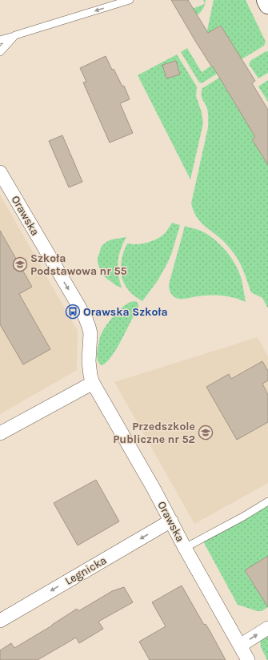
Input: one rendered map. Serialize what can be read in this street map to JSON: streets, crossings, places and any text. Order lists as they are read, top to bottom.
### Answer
{
  "streets": {
    "street": ["Orawska", "Legnicka"]
  },
  "crossings": [
    ["Orawska", "Legnicka"]
  ],
  "one_way": ["Orawska", "Legnicka"],
  "places": {
    "school or university": ["Szkoła Podstawowa nr 55", "Przedszkole Publiczne nr 52"],
    "bus stop": ["Orawska Szkoła"]
  }
}
